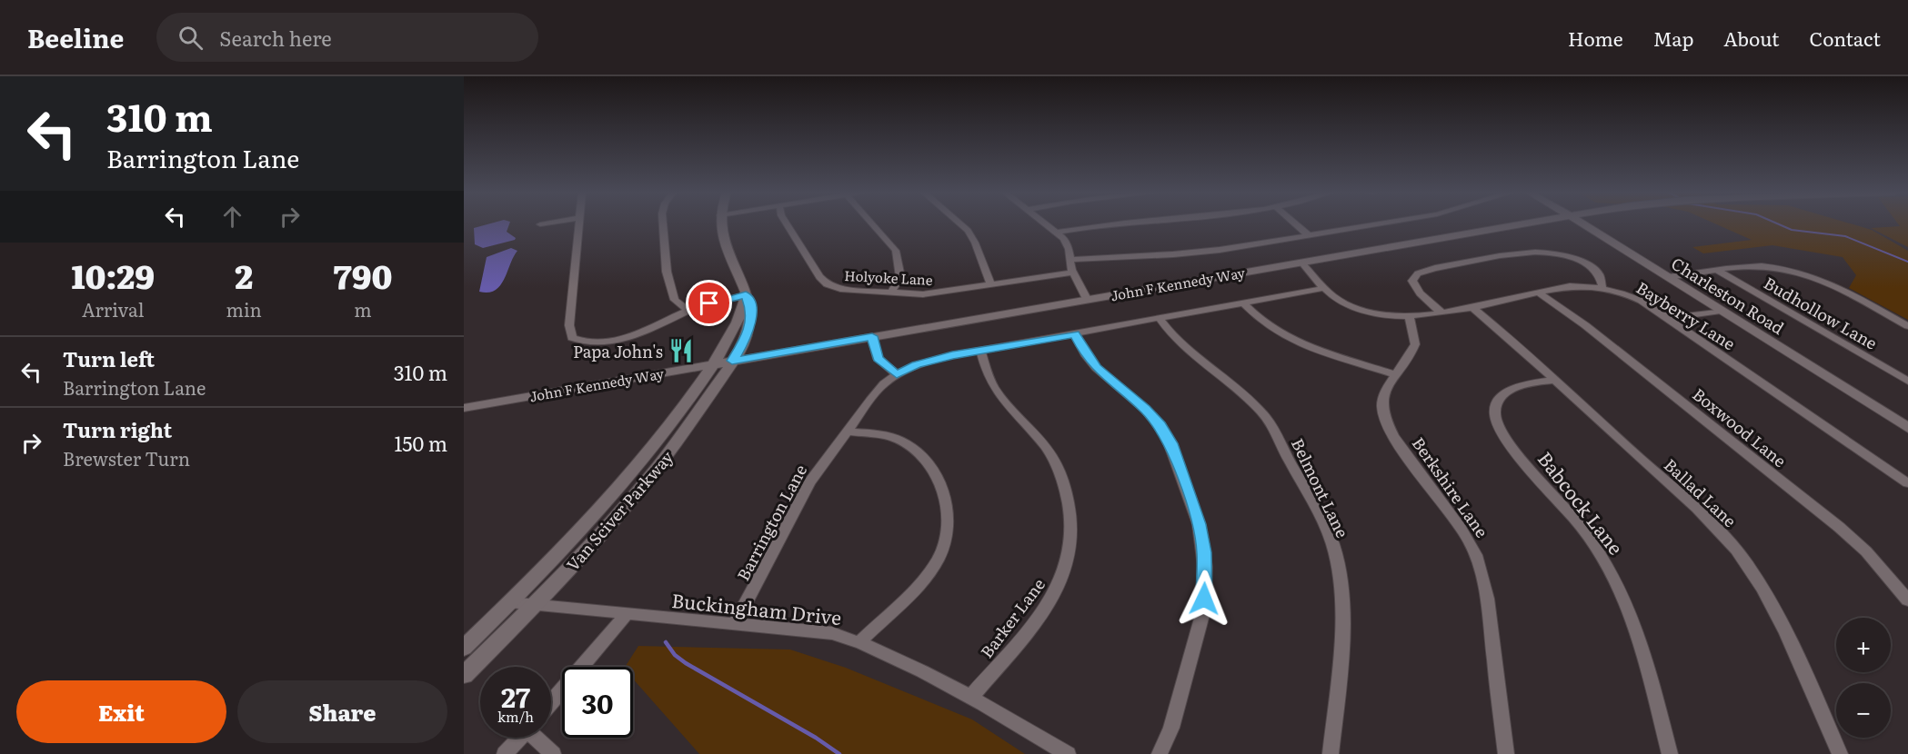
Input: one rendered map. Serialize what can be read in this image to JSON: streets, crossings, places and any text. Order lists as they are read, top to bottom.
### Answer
{
  "streets": {
    "street": [
      "Holyoke Lane",
      "John F Kennedy Way",
      "Charleston Road",
      "Budhollow Lane",
      "Bayberry Lane",
      "Boxwood Lane",
      "Berkshire Lane",
      "Belmont Lane",
      "Ballad Lane",
      "Babcock Lane",
      "Van Sciver Parkway",
      "Barrington Lane",
      "Buckingham Drive",
      "Barker Lane"
    ]
  },
  "crossings": [
    ["John F Kennedy Way", "Bayberry Lane"],
    ["John F Kennedy Way", "Van Sciver Parkway"],
    ["Bayberry Lane", "Boxwood Lane"],
    ["Bayberry Lane", "Berkshire Lane"],
    ["Bayberry Lane", "Ballad Lane"],
    ["Bayberry Lane", "Barrington Lane"],
    ["Belmont Lane", "Barrington Lane"],
    ["Ballad Lane", "Babcock Lane"],
    ["Van Sciver Parkway", "Buckingham Drive"],
    ["Barrington Lane", "Buckingham Drive"],
    ["Barrington Lane", "Barker Lane"],
    ["Buckingham Drive", "Barker Lane"]
  ],
  "places": {
    "restaurant": ["Papa John's"]
  },
  "page": {
    "header": "Beeline",
    "search": "Search here",
    "nav": [
      "Home",
      "Map",
      "About",
      "Contact"
    ],
    "turn": ["310 m", "Barrington Lane"],
    "eta": [
      "10:29",
      "Arrival",
      "2",
      "min",
      "790",
      "m"
    ],
    "list": [
      {
        "name": "Turn left",
        "note": "Barrington Lane",
        "value": "310 m"
      },
      {
        "name": "Turn right",
        "note": "Brewster Turn",
        "value": "150 m"
      }
    ],
    "map_buttons": ["+", "−"],
    "speed": "27 km/h",
    "limit": "30",
    "buttons": ["Exit", "Share"]
  }
}
